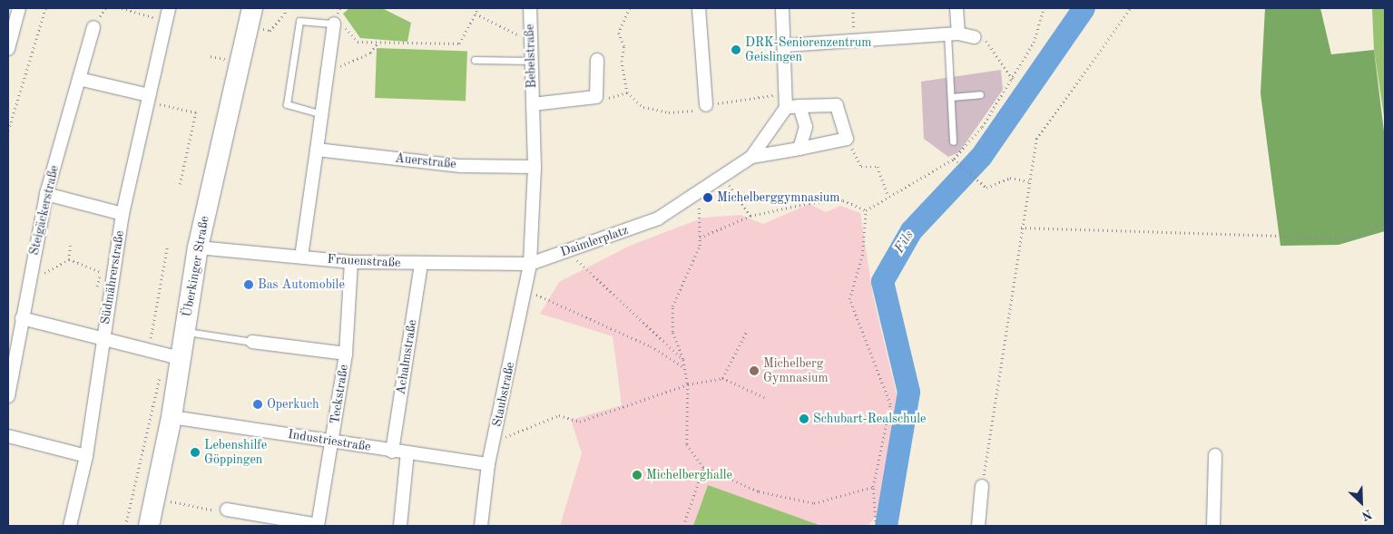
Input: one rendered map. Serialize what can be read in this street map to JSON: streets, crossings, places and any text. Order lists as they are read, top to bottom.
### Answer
{
  "streets": {
    "main road": ["Überkinger Straße"],
    "street": [
      "Bebelstraße",
      "Auerstraße",
      "Steigäckerstraße",
      "Daimlerplatz",
      "Frauenstraße",
      "Südmährerstraße",
      "Achalmstraße",
      "Teckstraße",
      "Staubstraße",
      "Industriestraße"
    ]
  },
  "crossings": [
    ["Bebelstraße", "Auerstraße"],
    ["Steigäckerstraße", "Südmährerstraße"],
    ["Daimlerplatz", "Frauenstraße"],
    ["Daimlerplatz", "Staubstraße"],
    ["Frauenstraße", "Überkinger Straße"],
    ["Frauenstraße", "Achalmstraße"],
    ["Frauenstraße", "Teckstraße"],
    ["Frauenstraße", "Staubstraße"],
    ["Überkinger Straße", "Südmährerstraße"],
    ["Überkinger Straße", "Industriestraße"],
    ["Achalmstraße", "Industriestraße"],
    ["Teckstraße", "Industriestraße"],
    ["Staubstraße", "Industriestraße"]
  ],
  "water": ["Fils"],
  "places": [
    "DRK-Seniorenzentrum Geislingen",
    "Michelberggymnasium",
    "Bas Automobile",
    "Michelberg Gymnasium",
    "Operkuch",
    "Schubart-Realschule",
    "Lebenshilfe Göppingen",
    "Michelberghalle"
  ],
  "north": "bottom right"
}
